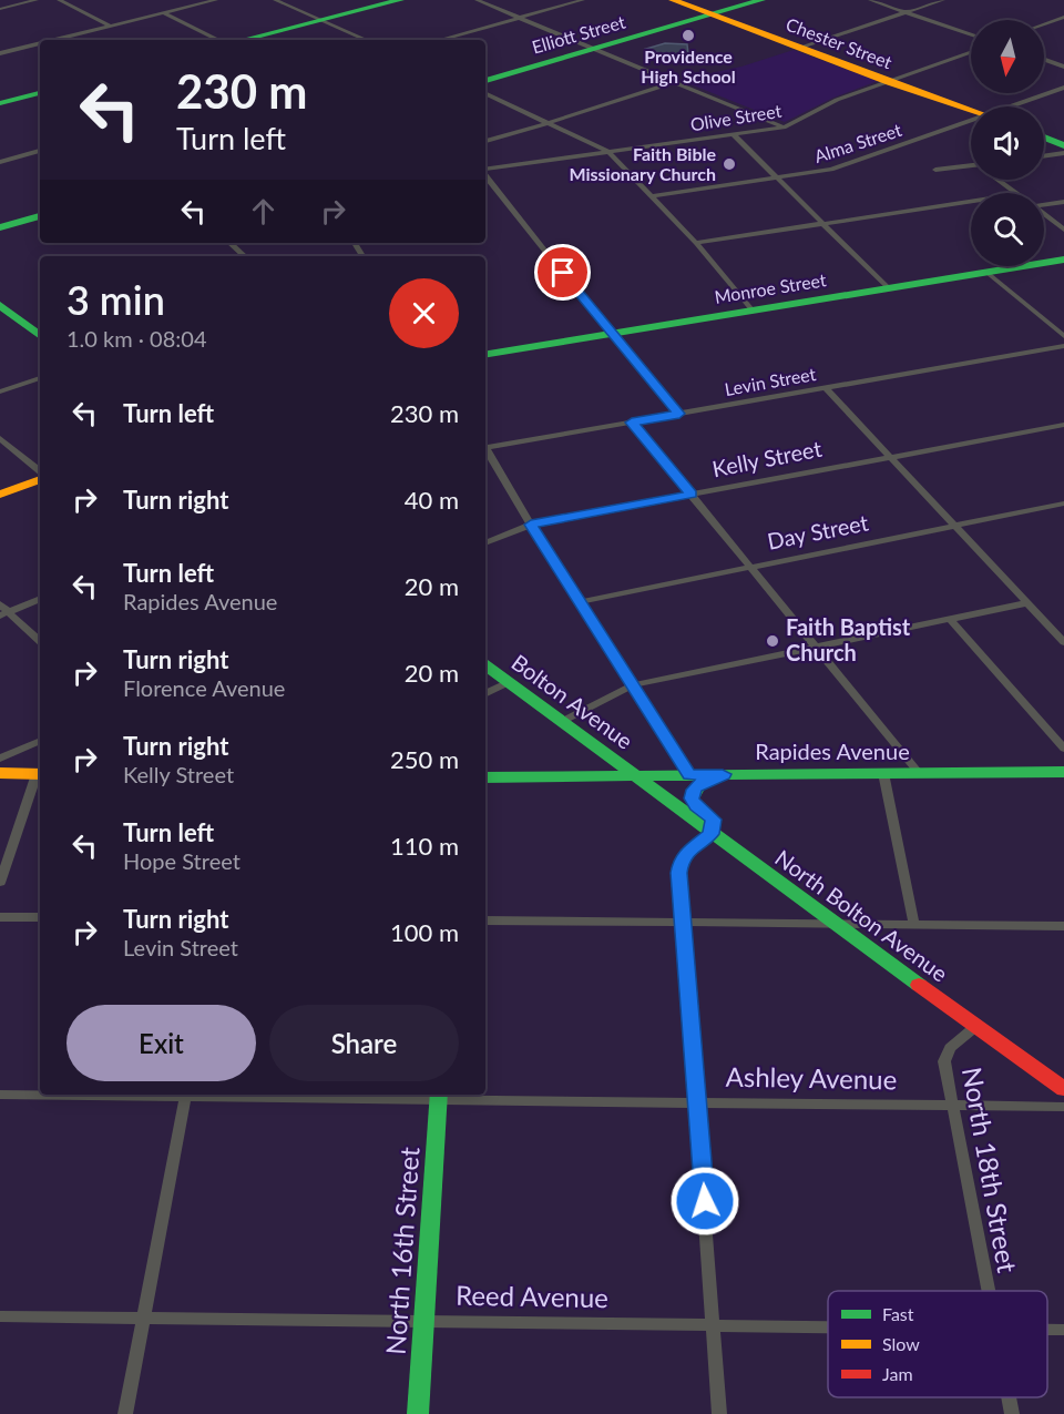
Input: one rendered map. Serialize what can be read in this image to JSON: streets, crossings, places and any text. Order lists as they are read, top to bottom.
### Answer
{
  "streets": {
    "main road": [
      "Elliott Street",
      "Chester Street",
      "Monroe Street",
      "Bolton Avenue",
      "Rapides Avenue",
      "North Bolton Avenue",
      "North 16th Street"
    ],
    "street": [
      "Olive Street",
      "Alma Street",
      "Levin Street",
      "Kelly Street",
      "Day Street",
      "Ashley Avenue",
      "North 18th Street",
      "Reed Avenue"
    ]
  },
  "crossings": [
    ["Elliott Street", "Chester Street"],
    ["Chester Street", "Olive Street"],
    ["Bolton Avenue", "Rapides Avenue"],
    ["Bolton Avenue", "North Bolton Avenue"],
    ["Rapides Avenue", "North Bolton Avenue"],
    ["North Bolton Avenue", "North 18th Street"],
    ["Ashley Avenue", "North 18th Street"],
    ["Ashley Avenue", "North 16th Street"],
    ["North 16th Street", "Reed Avenue"]
  ],
  "places": ["Providence High School", "Faith Bible Missionary Church", "Faith Baptist Church"],
  "legend": ["Fast", "Slow", "Jam"],
  "north": "bottom",
  "page": {
    "turn": ["230 m", "Turn left"],
    "heading": ["3 min", "1.0 km · 08:04"],
    "list": [
      {
        "name": "Turn left",
        "value": "230 m"
      },
      {
        "name": "Turn right",
        "value": "40 m"
      },
      {
        "name": "Turn left",
        "note": "Rapides Avenue",
        "value": "20 m"
      },
      {
        "name": "Turn right",
        "note": "Florence Avenue",
        "value": "20 m"
      },
      {
        "name": "Turn right",
        "note": "Kelly Street",
        "value": "250 m"
      },
      {
        "name": "Turn left",
        "note": "Hope Street",
        "value": "110 m"
      },
      {
        "name": "Turn right",
        "note": "Levin Street",
        "value": "100 m"
      }
    ],
    "buttons": ["Exit", "Share"]
  }
}
